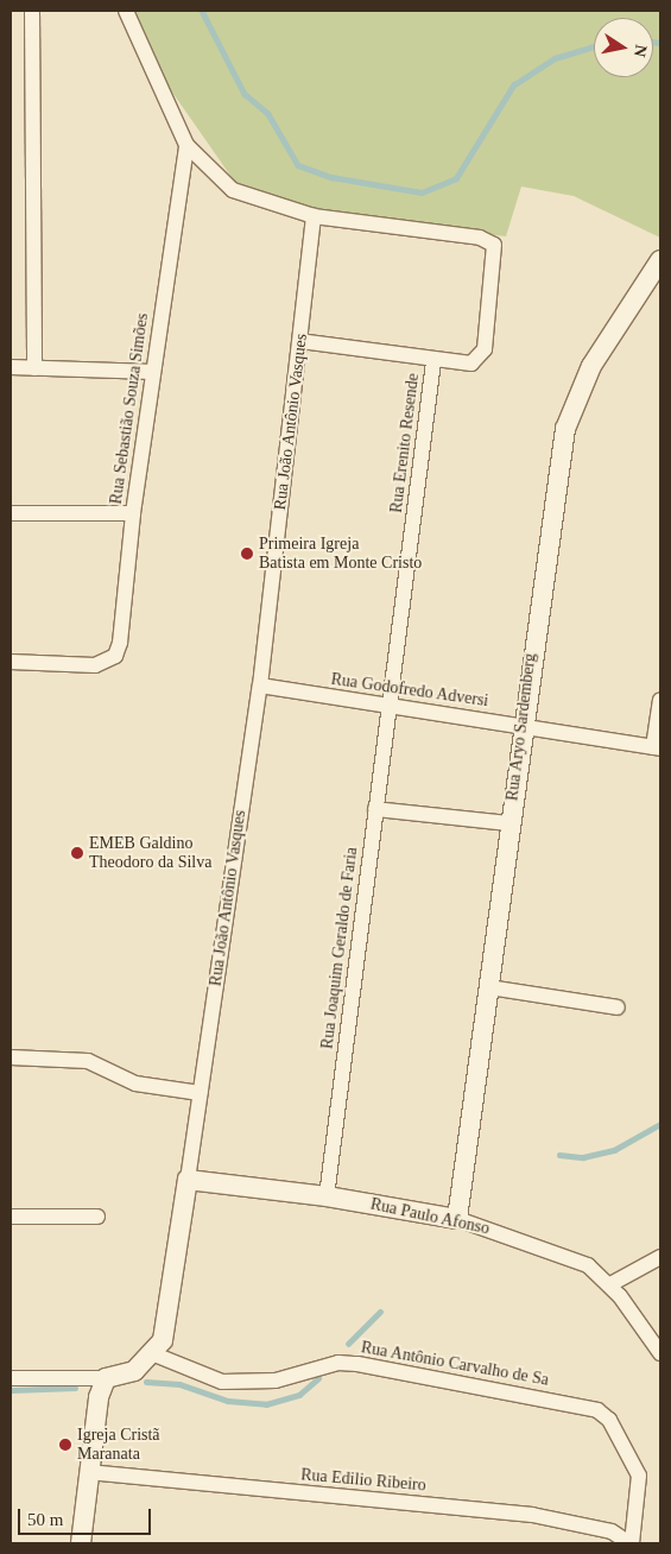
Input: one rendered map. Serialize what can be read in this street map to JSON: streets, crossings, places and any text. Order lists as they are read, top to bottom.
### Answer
{
  "streets": {
    "street": [
      "Rua Sebastião Souza Simões",
      "Rua João Antônio Vasques",
      "Rua Erenito Resende",
      "Rua Godofredo Adversi",
      "Rua Aryo Sardemberg",
      "Rua Joaquim Geraldo de Faria",
      "Rua Paulo Afonso",
      "Rua Antônio Carvalho de Sa",
      "Rua Edilio Ribeiro"
    ]
  },
  "crossings": [
    ["Rua João Antônio Vasques", "Rua Godofredo Adversi"],
    ["Rua João Antônio Vasques", "Rua Paulo Afonso"],
    ["Rua João Antônio Vasques", "Rua Antônio Carvalho de Sa"],
    ["Rua Erenito Resende", "Rua Godofredo Adversi"],
    ["Rua Erenito Resende", "Rua Joaquim Geraldo de Faria"],
    ["Rua Godofredo Adversi", "Rua Aryo Sardemberg"],
    ["Rua Godofredo Adversi", "Rua Joaquim Geraldo de Faria"],
    ["Rua Aryo Sardemberg", "Rua Paulo Afonso"],
    ["Rua Joaquim Geraldo de Faria", "Rua Paulo Afonso"],
    ["Rua Antônio Carvalho de Sa", "Rua Edilio Ribeiro"]
  ],
  "places": ["Primeira Igreja Batista em Monte Cristo", "EMEB Galdino Theodoro da Silva", "Igreja Cristã Maranata"],
  "scale_bar": "50 m",
  "north": "right"
}
